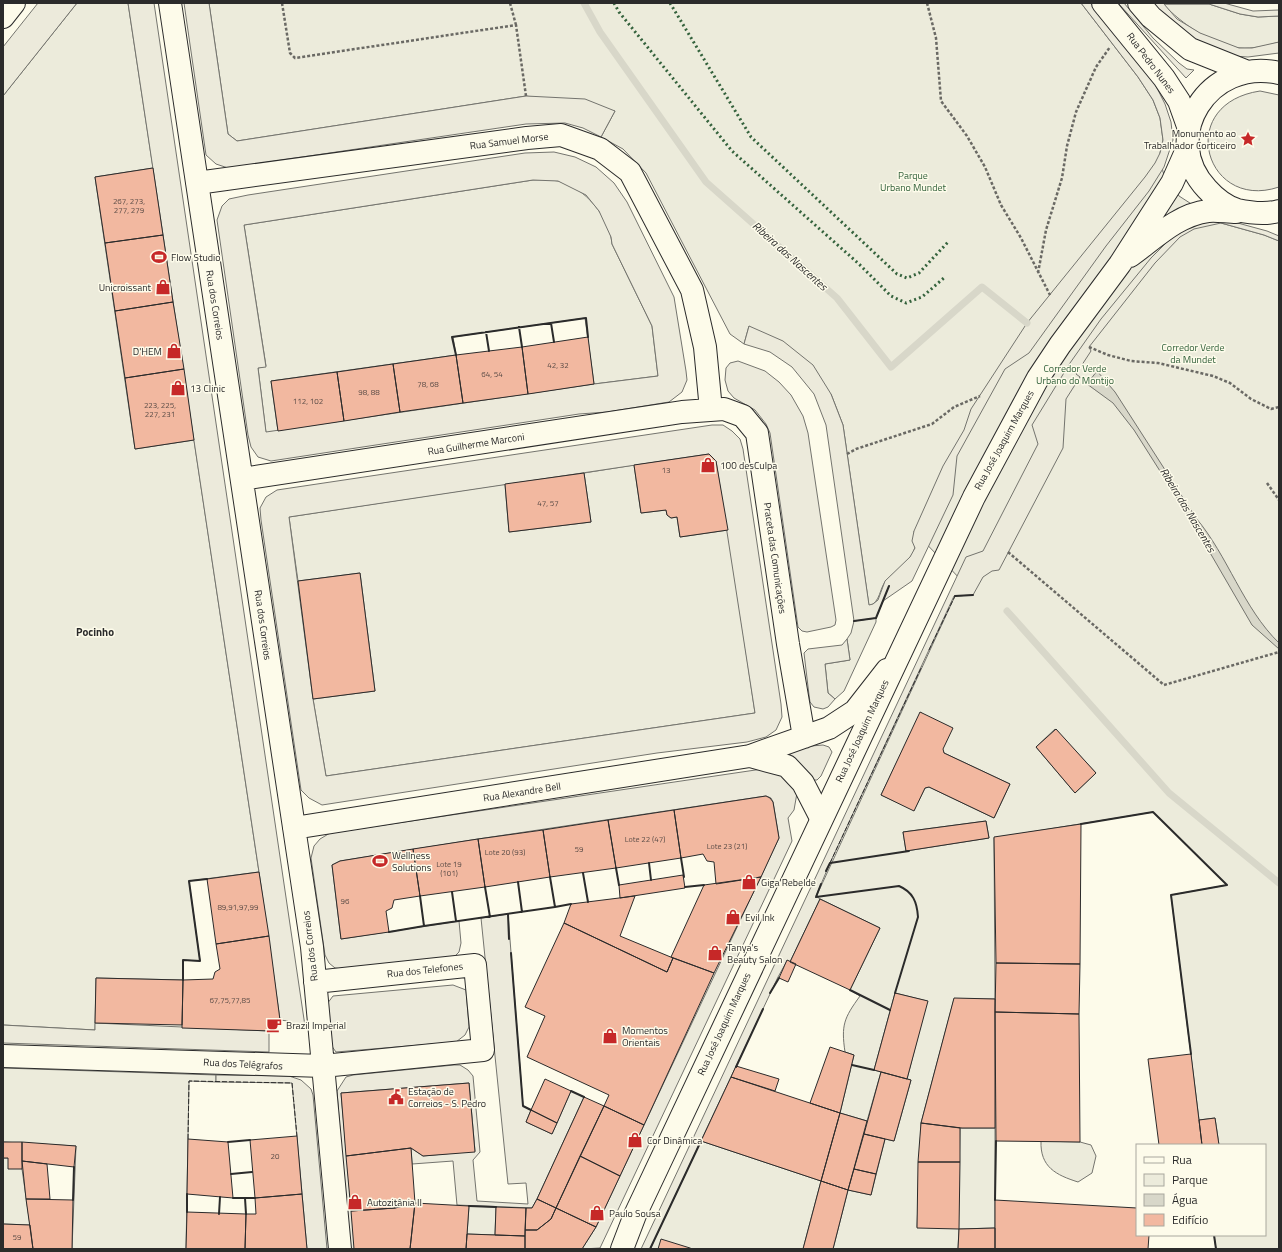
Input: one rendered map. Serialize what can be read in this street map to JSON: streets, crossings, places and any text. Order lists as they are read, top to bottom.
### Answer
{
  "streets": {
    "street": [
      "Rua Pedro Nunes",
      "Rua Samuel Morse",
      "Rua dos Correios",
      "Rua José Joaquim Marques",
      "Rua Guilherme Marconi",
      "Praceta das Comunicações",
      "Rua Alexandre Bell",
      "Rua dos Telefones",
      "Rua dos Telégrafos"
    ]
  },
  "crossings": [
    ["Rua Pedro Nunes", "Rua José Joaquim Marques"],
    ["Rua Samuel Morse", "Rua dos Correios"],
    ["Rua Samuel Morse", "Rua Guilherme Marconi"],
    ["Rua Samuel Morse", "Praceta das Comunicações"],
    ["Rua dos Correios", "Rua Guilherme Marconi"],
    ["Rua dos Correios", "Rua Alexandre Bell"],
    ["Rua dos Correios", "Rua dos Telefones"],
    ["Rua dos Correios", "Rua dos Telégrafos"],
    ["Rua José Joaquim Marques", "Rua Alexandre Bell"],
    ["Rua Guilherme Marconi", "Praceta das Comunicações"],
    ["Praceta das Comunicações", "Rua Alexandre Bell"],
    ["Rua dos Telefones", "Rua dos Telégrafos"]
  ],
  "districts": ["Pocinho"],
  "water": ["Ribeira das Nascentes"],
  "parks": ["Parque Urbano Mundet", "Corredor Verde da Mundet", "Corredor Verde Urbano do Montijo"],
  "places": {
    "place": ["Monumento ao Trabalhador Corticeiro"],
    "sports": ["Flow Studio", "Wellness Solutions"],
    "shop": [
      "Unicroissant",
      "D'HEM",
      "13 Clinic",
      "100 desCulpa",
      "Giga Rebelde",
      "Evil Ink",
      "Tanya's Beauty Salon",
      "Momentos Orientais",
      "Cor Dinâmica",
      "Autozitânia II",
      "Paulo Sousa"
    ],
    "cafe": ["Brazil Imperial"],
    "public building": ["Estação de Correios - S. Pedro"]
  },
  "house_numbers": [
    "267, 273, 277, 279",
    "42, 32",
    "64, 54",
    "78, 68",
    "98, 88",
    "112, 102",
    "223, 225, 227, 231",
    "13",
    "47, 57",
    "Lote 22 (47)",
    "Lote 23 (21)",
    "59",
    "Lote 20 (93)",
    "Lote 19 (101)",
    "96",
    "89,91,97,99",
    "67,75,77,85",
    "20",
    "59"
  ],
  "legend": [
    "Rua",
    "Parque",
    "Água",
    "Edifício"
  ]
}
